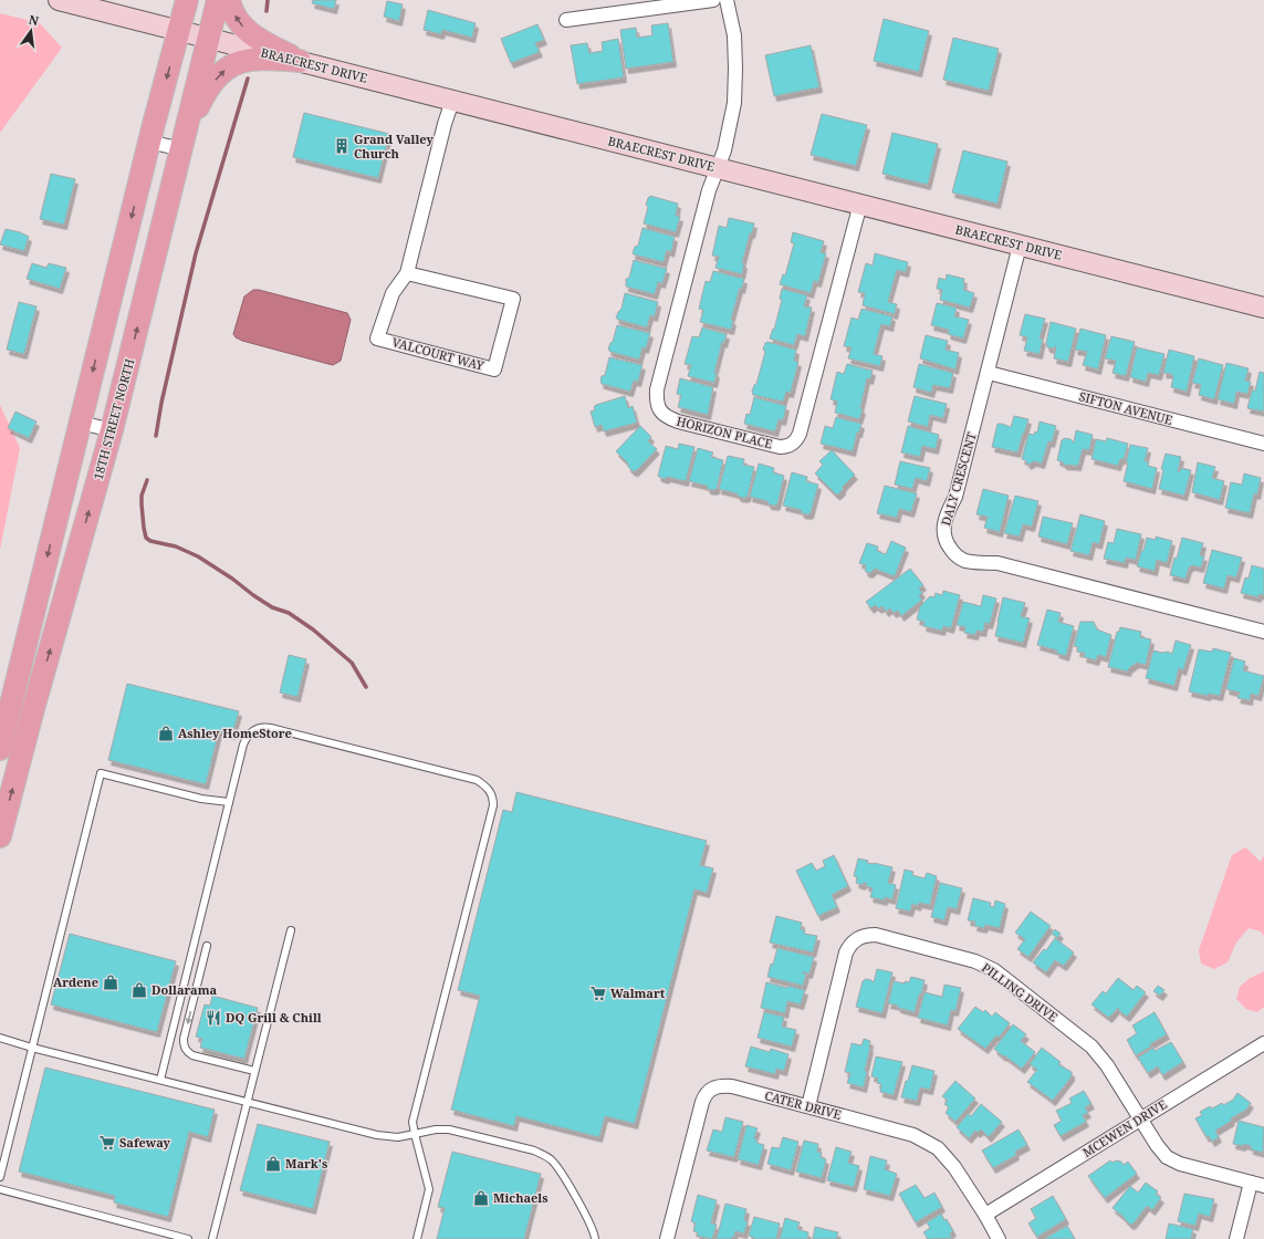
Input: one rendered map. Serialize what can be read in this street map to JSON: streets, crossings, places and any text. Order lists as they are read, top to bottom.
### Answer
{
  "streets": {
    "main road": ["18TH STREET NORTH"],
    "street": [
      "BRAECREST DRIVE",
      "VALCOURT WAY",
      "SIFTON AVENUE",
      "HORIZON PLACE",
      "DALY CRESCENT",
      "PILLING DRIVE",
      "CATER DRIVE",
      "MCEWEN DRIVE"
    ]
  },
  "crossings": [
    ["BRAECREST DRIVE", "VALCOURT WAY"],
    ["BRAECREST DRIVE", "18TH STREET NORTH"],
    ["BRAECREST DRIVE", "HORIZON PLACE"],
    ["BRAECREST DRIVE", "DALY CRESCENT"],
    ["SIFTON AVENUE", "DALY CRESCENT"],
    ["PILLING DRIVE", "CATER DRIVE"],
    ["PILLING DRIVE", "MCEWEN DRIVE"],
    ["CATER DRIVE", "MCEWEN DRIVE"]
  ],
  "places": {
    "building": ["Grand Valley Church"],
    "shop": [
      "Ashley HomeStore",
      "Ardene",
      "Dollarama",
      "Mark's",
      "Michaels"
    ],
    "supermarket": ["Walmart", "Safeway"],
    "restaurant": ["DQ Grill & Chill"]
  },
  "north": "top"
}
